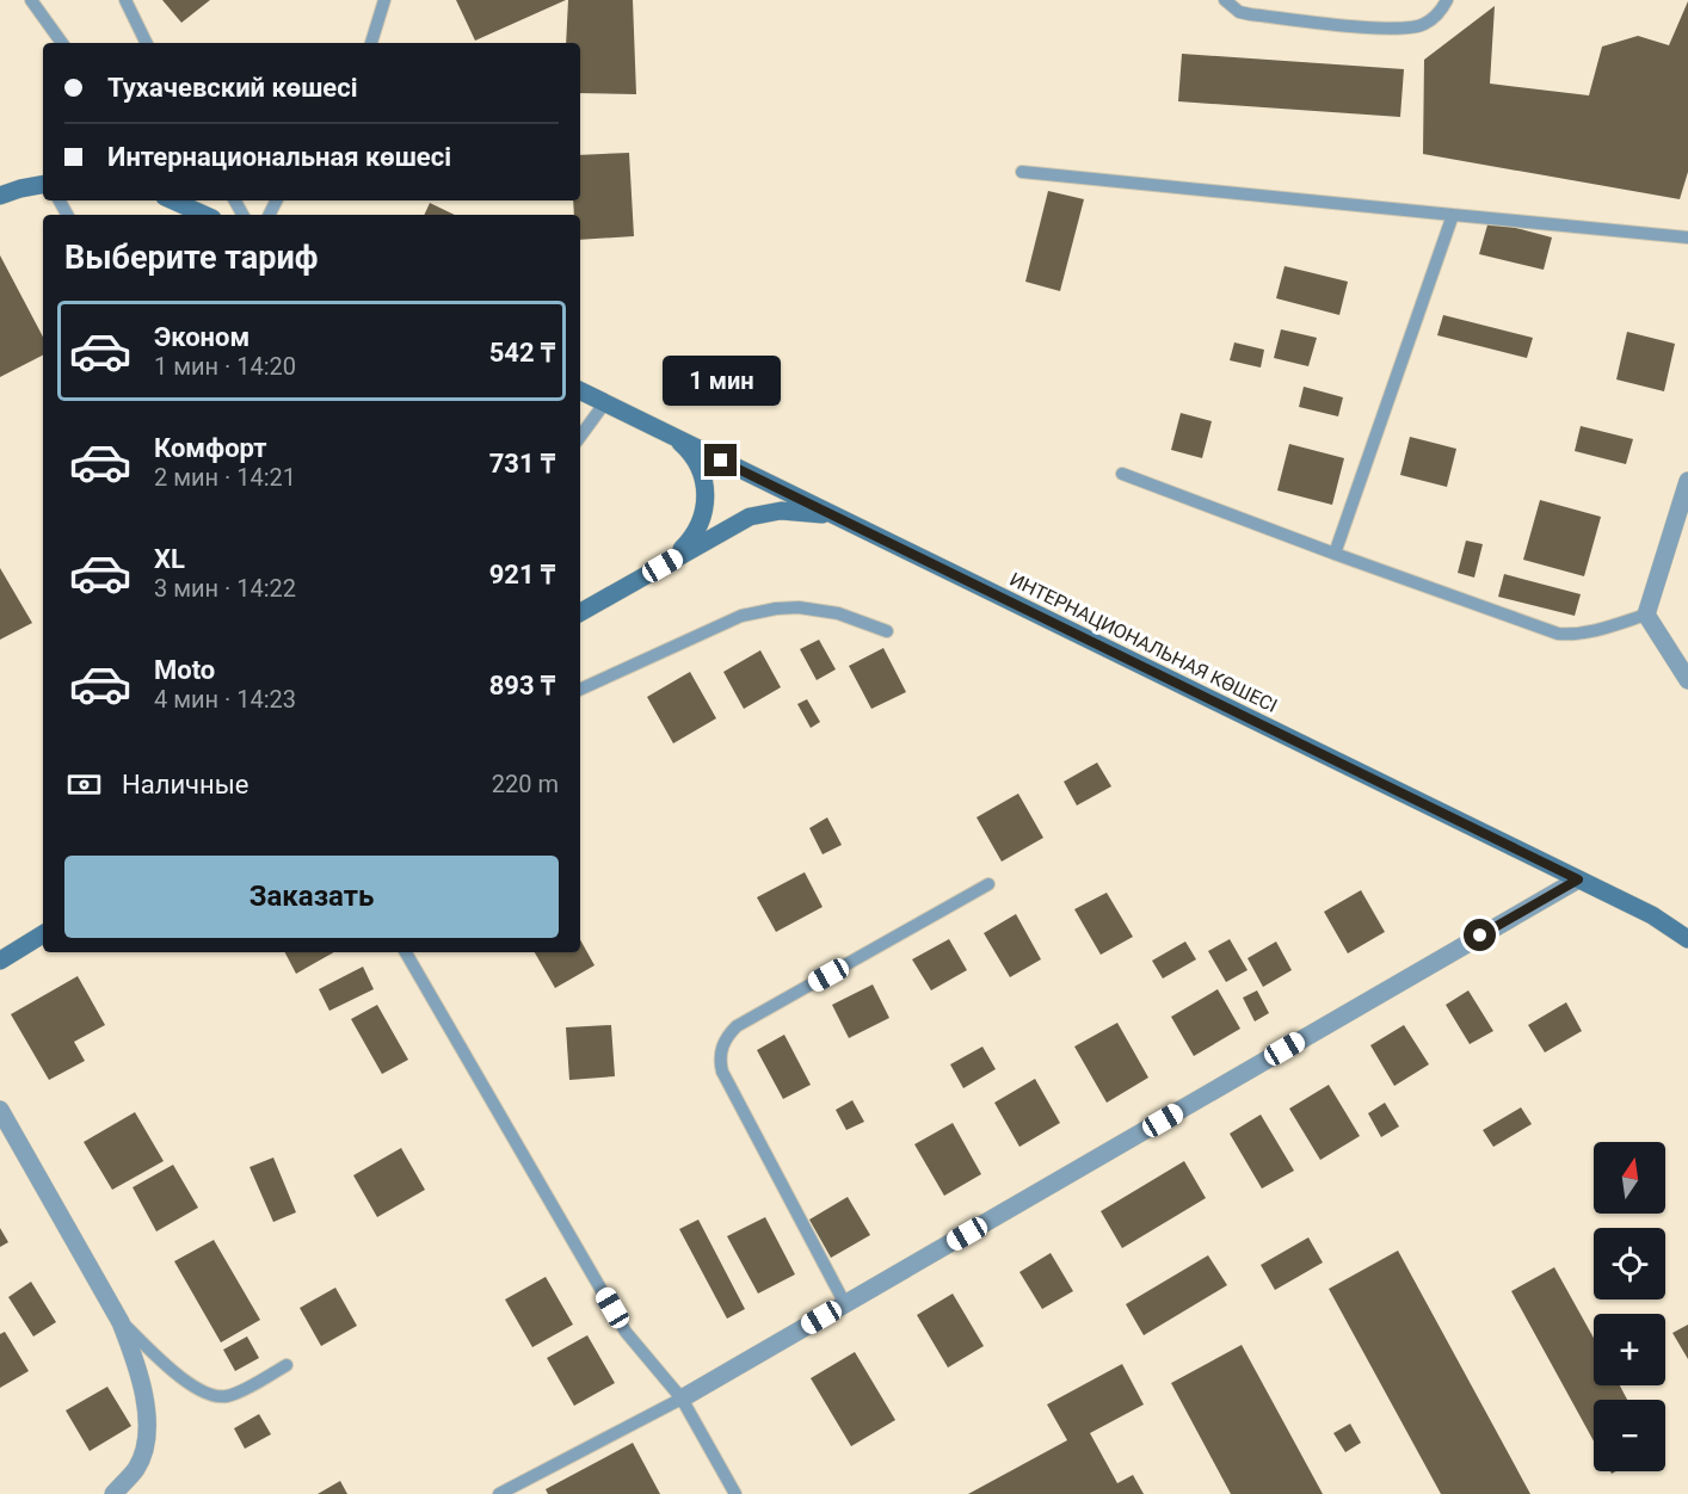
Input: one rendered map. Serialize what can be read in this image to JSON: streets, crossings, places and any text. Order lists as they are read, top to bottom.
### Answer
{
  "streets": {
    "street": ["ИНТЕРНАЦИОНАЛЬНАЯ КӨШЕСІ"]
  },
  "north": "top",
  "page": {
    "banner": ["Тухачевский көшесі", "Интернациональная көшесі"],
    "heading": "Выберите тариф",
    "list": [
      {
        "name": "Эконом",
        "note": "1 мин · 14:20",
        "value": "542 ₸"
      },
      {
        "name": "Комфорт",
        "note": "2 мин · 14:21",
        "value": "731 ₸"
      },
      {
        "name": "XL",
        "note": "3 мин · 14:22",
        "value": "921 ₸"
      },
      {
        "name": "Moto",
        "note": "4 мин · 14:23",
        "value": "893 ₸"
      }
    ],
    "bubble": "1 мин",
    "pay": ["Наличные", "220 m"],
    "buttons": "Заказать",
    "map_buttons": ["+", "−"]
  }
}
